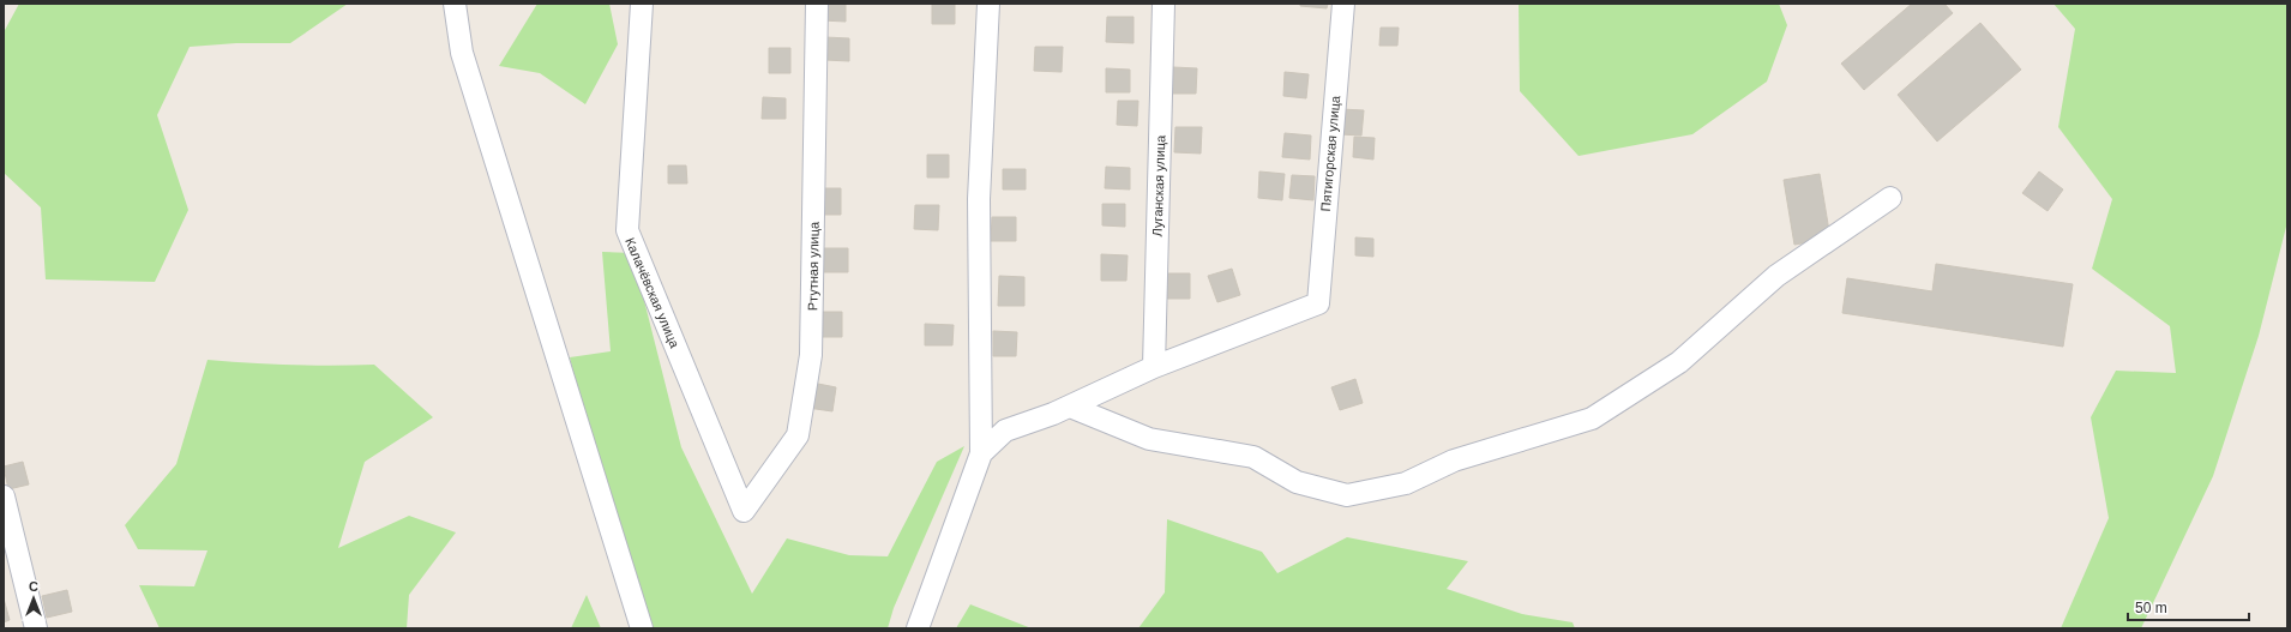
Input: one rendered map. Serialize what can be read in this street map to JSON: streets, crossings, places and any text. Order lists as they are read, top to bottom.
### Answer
{
  "streets": {
    "street": [
      "Пятигорская улица",
      "Луганская улица",
      "Ртутная улица",
      "Калачёвская улица"
    ]
  },
  "crossings": [
    ["Пятигорская улица", "Луганская улица"],
    ["Ртутная улица", "Калачёвская улица"]
  ],
  "scale_bar": "50 m",
  "north": "top"
}
